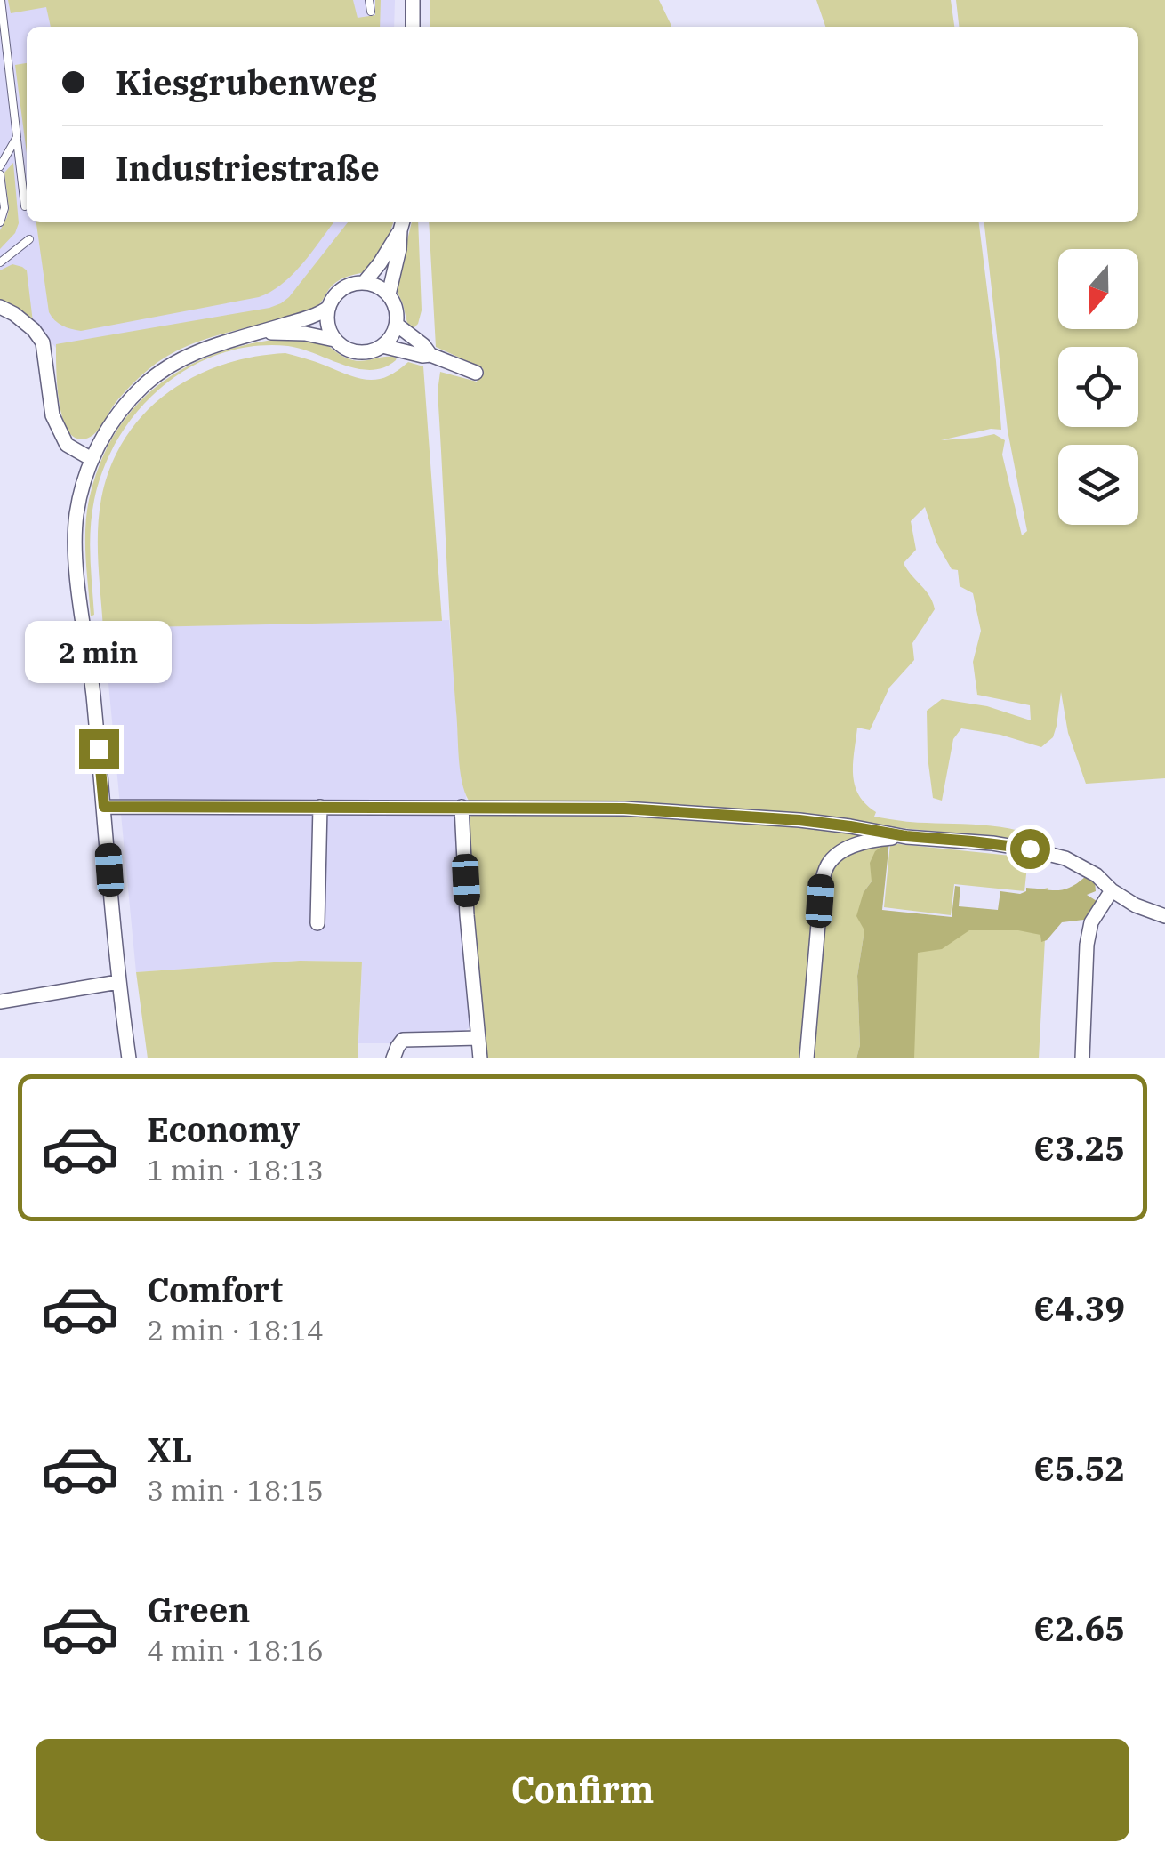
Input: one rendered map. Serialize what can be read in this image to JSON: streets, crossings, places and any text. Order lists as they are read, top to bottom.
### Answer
{
  "north": "bottom",
  "page": {
    "banner": ["Kiesgrubenweg", "Industriestraße"],
    "bubble": "2 min",
    "list": [
      {
        "name": "Economy",
        "note": "1 min · 18:13",
        "value": "€3.25"
      },
      {
        "name": "Comfort",
        "note": "2 min · 18:14",
        "value": "€4.39"
      },
      {
        "name": "XL",
        "note": "3 min · 18:15",
        "value": "€5.52"
      },
      {
        "name": "Green",
        "note": "4 min · 18:16",
        "value": "€2.65"
      }
    ],
    "buttons": "Confirm"
  }
}
